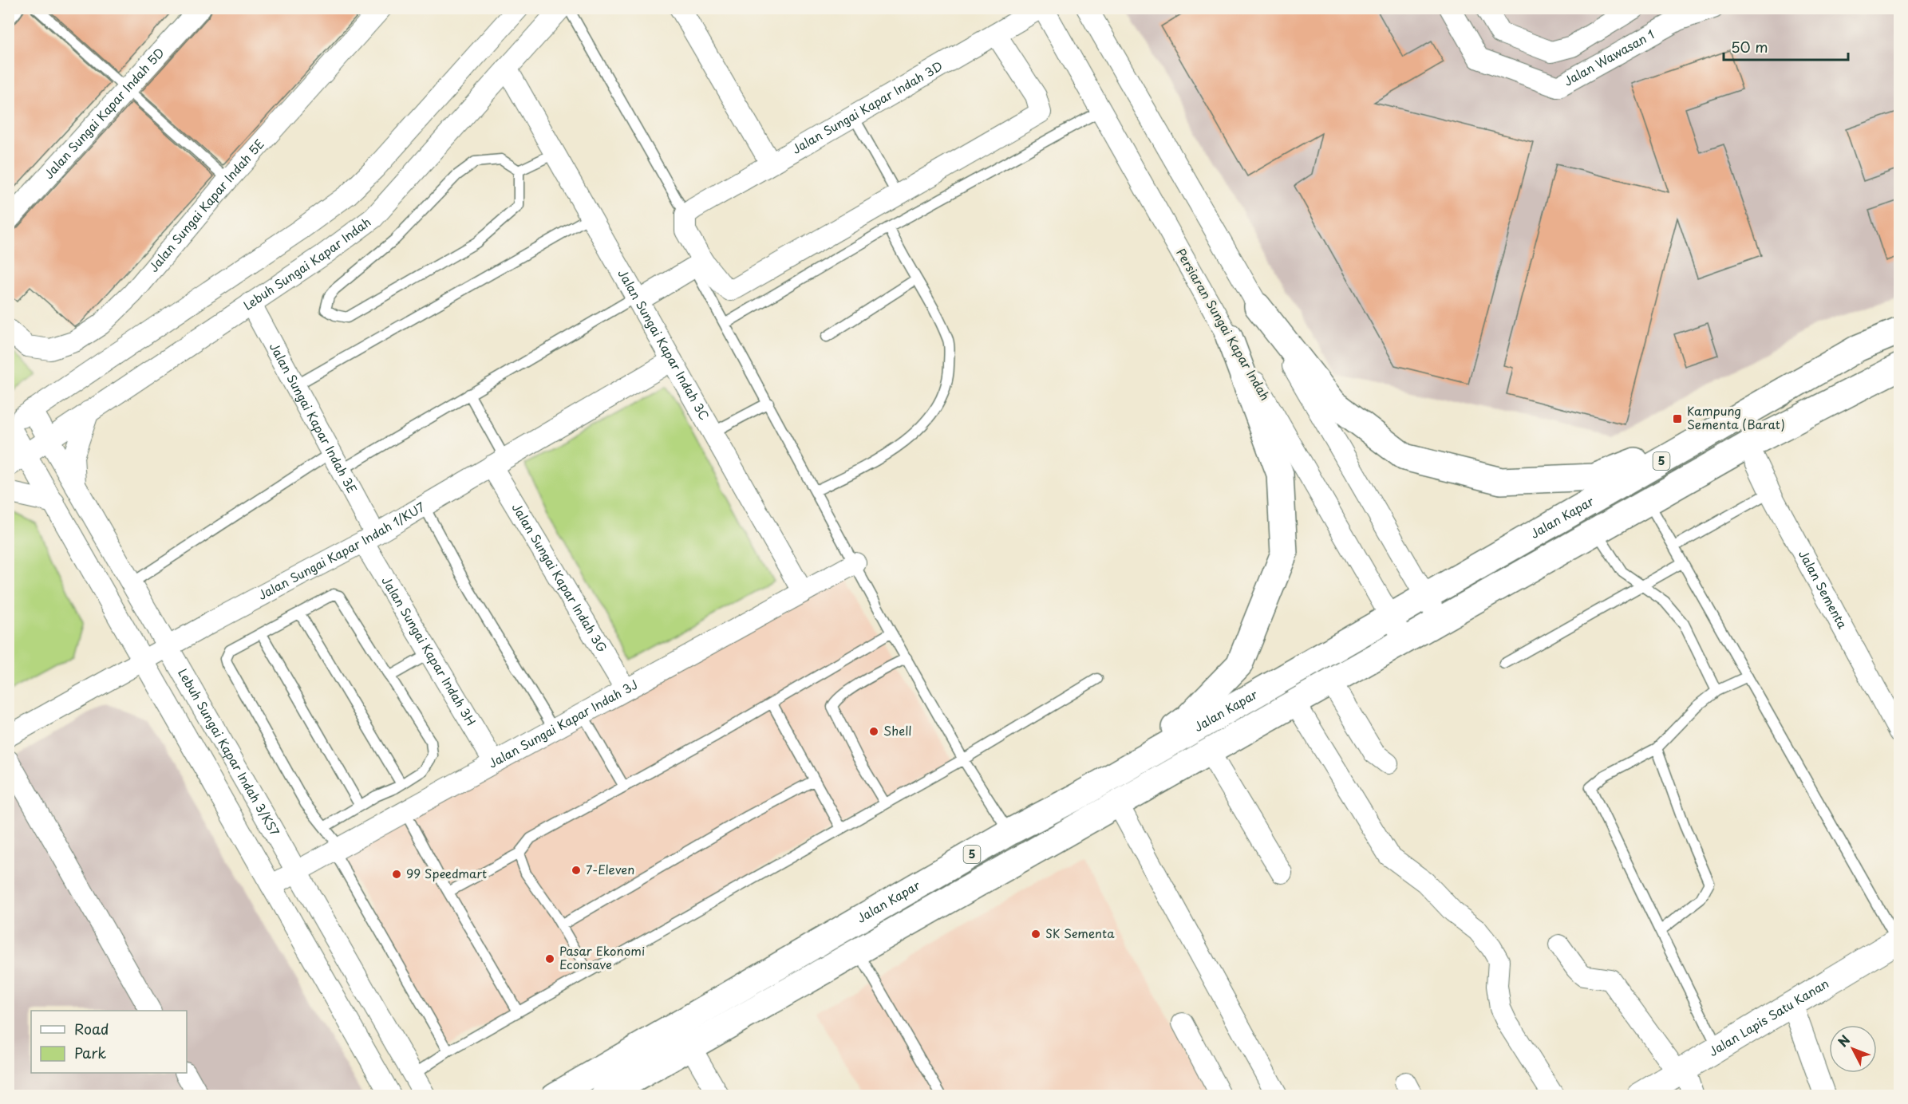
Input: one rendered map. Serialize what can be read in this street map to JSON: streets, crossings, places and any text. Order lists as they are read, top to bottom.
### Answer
{
  "streets": {
    "highway": ["5", "Jalan Kapar"],
    "street": [
      "Jalan Wawasan 1",
      "Jalan Sungai Kapar Indah 3D",
      "Jalan Sungai Kapar Indah 5D",
      "Jalan Sungai Kapar Indah 5E",
      "Lebuh Sungai Kapar Indah",
      "Persiaran Sungai Kapar Indah",
      "Jalan Sungai Kapar Indah 3C",
      "Jalan Sungai Kapar Indah 3E",
      "Jalan Sungai Kapar Indah 1/KU7",
      "Jalan Sungai Kapar Indah 3G",
      "Jalan Sementa",
      "Jalan Sungai Kapar Indah 3H",
      "Jalan Sungai Kapar Indah 3J",
      "Lebuh Sungai Kapar Indah 3/KS7",
      "Jalan Lapis Satu Kanan"
    ]
  },
  "crossings": [
    ["Jalan Sungai Kapar Indah 3D", "Persiaran Sungai Kapar Indah"],
    ["Lebuh Sungai Kapar Indah", "Jalan Sungai Kapar Indah 3C"],
    ["Lebuh Sungai Kapar Indah", "Jalan Sungai Kapar Indah 3E"],
    ["Lebuh Sungai Kapar Indah", "Lebuh Sungai Kapar Indah 3/KS7"],
    ["Persiaran Sungai Kapar Indah", "5"],
    ["Persiaran Sungai Kapar Indah", "Jalan Kapar"],
    ["Jalan Sungai Kapar Indah 3C", "Jalan Sungai Kapar Indah 1/KU7"],
    ["Jalan Sungai Kapar Indah 3C", "Jalan Sungai Kapar Indah 3J"],
    ["Jalan Sungai Kapar Indah 3E", "Jalan Sungai Kapar Indah 1/KU7"],
    ["Jalan Sungai Kapar Indah 3E", "Jalan Sungai Kapar Indah 3H"],
    ["5", "Jalan Sementa"],
    ["Jalan Sungai Kapar Indah 1/KU7", "Jalan Sungai Kapar Indah 3G"],
    ["Jalan Sungai Kapar Indah 1/KU7", "Jalan Sungai Kapar Indah 3H"],
    ["Jalan Sungai Kapar Indah 1/KU7", "Lebuh Sungai Kapar Indah 3/KS7"],
    ["Jalan Sungai Kapar Indah 3G", "Jalan Sungai Kapar Indah 3J"],
    ["Jalan Sungai Kapar Indah 3H", "Jalan Sungai Kapar Indah 3J"],
    ["Jalan Sungai Kapar Indah 3J", "Lebuh Sungai Kapar Indah 3/KS7"]
  ],
  "places": {
    "transit": ["Kampung Sementa (Barat)"],
    "other": [
      "Shell",
      "7-Eleven",
      "99 Speedmart",
      "SK Sementa",
      "Pasar Ekonomi Econsave"
    ]
  },
  "legend": ["Road", "Park"],
  "scale_bar": "50 m",
  "north": "top left"
}
